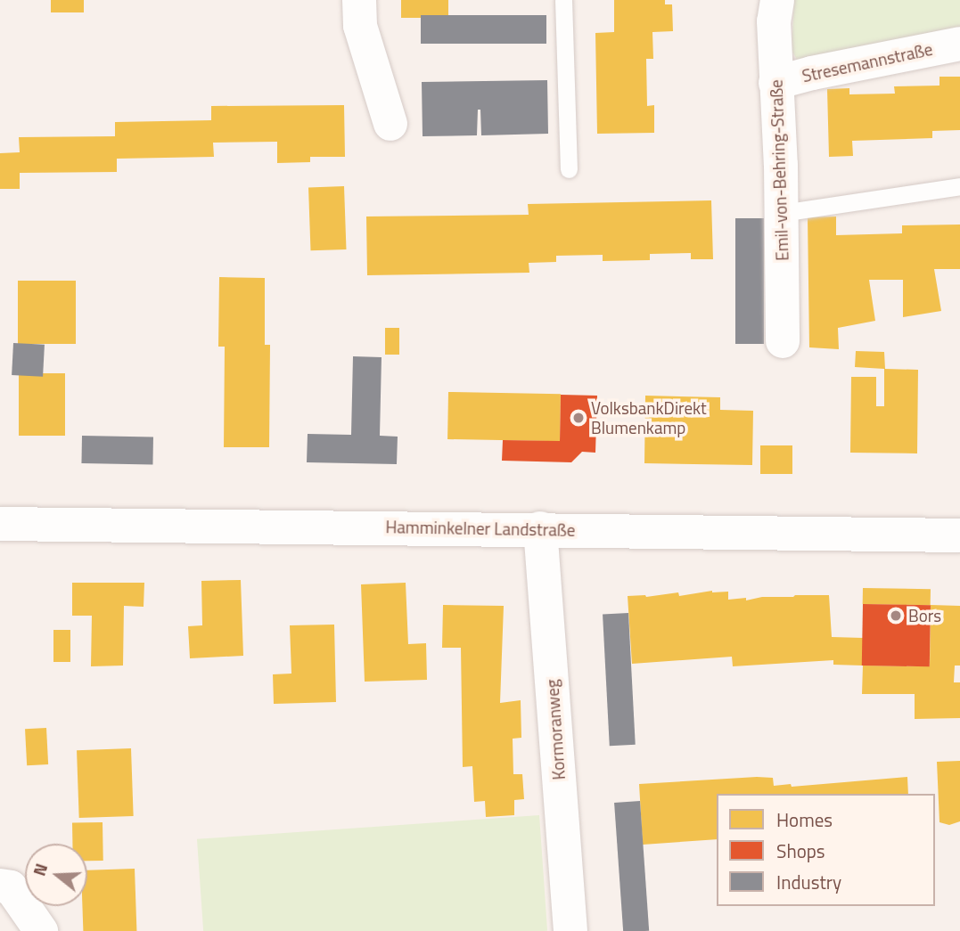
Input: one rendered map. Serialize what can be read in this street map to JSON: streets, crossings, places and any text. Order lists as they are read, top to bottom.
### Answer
{
  "streets": {
    "street": [
      "Stresemannstraße",
      "Emil-von-Behring-Straße",
      "Hamminkelner Landstraße",
      "Kormoranweg"
    ]
  },
  "crossings": [
    ["Stresemannstraße", "Emil-von-Behring-Straße"],
    ["Hamminkelner Landstraße", "Kormoranweg"]
  ],
  "places": ["VolksbankDirekt Blumenkamp", "Bors"],
  "legend": ["Homes", "Shops", "Industry"],
  "north": "left"
}
